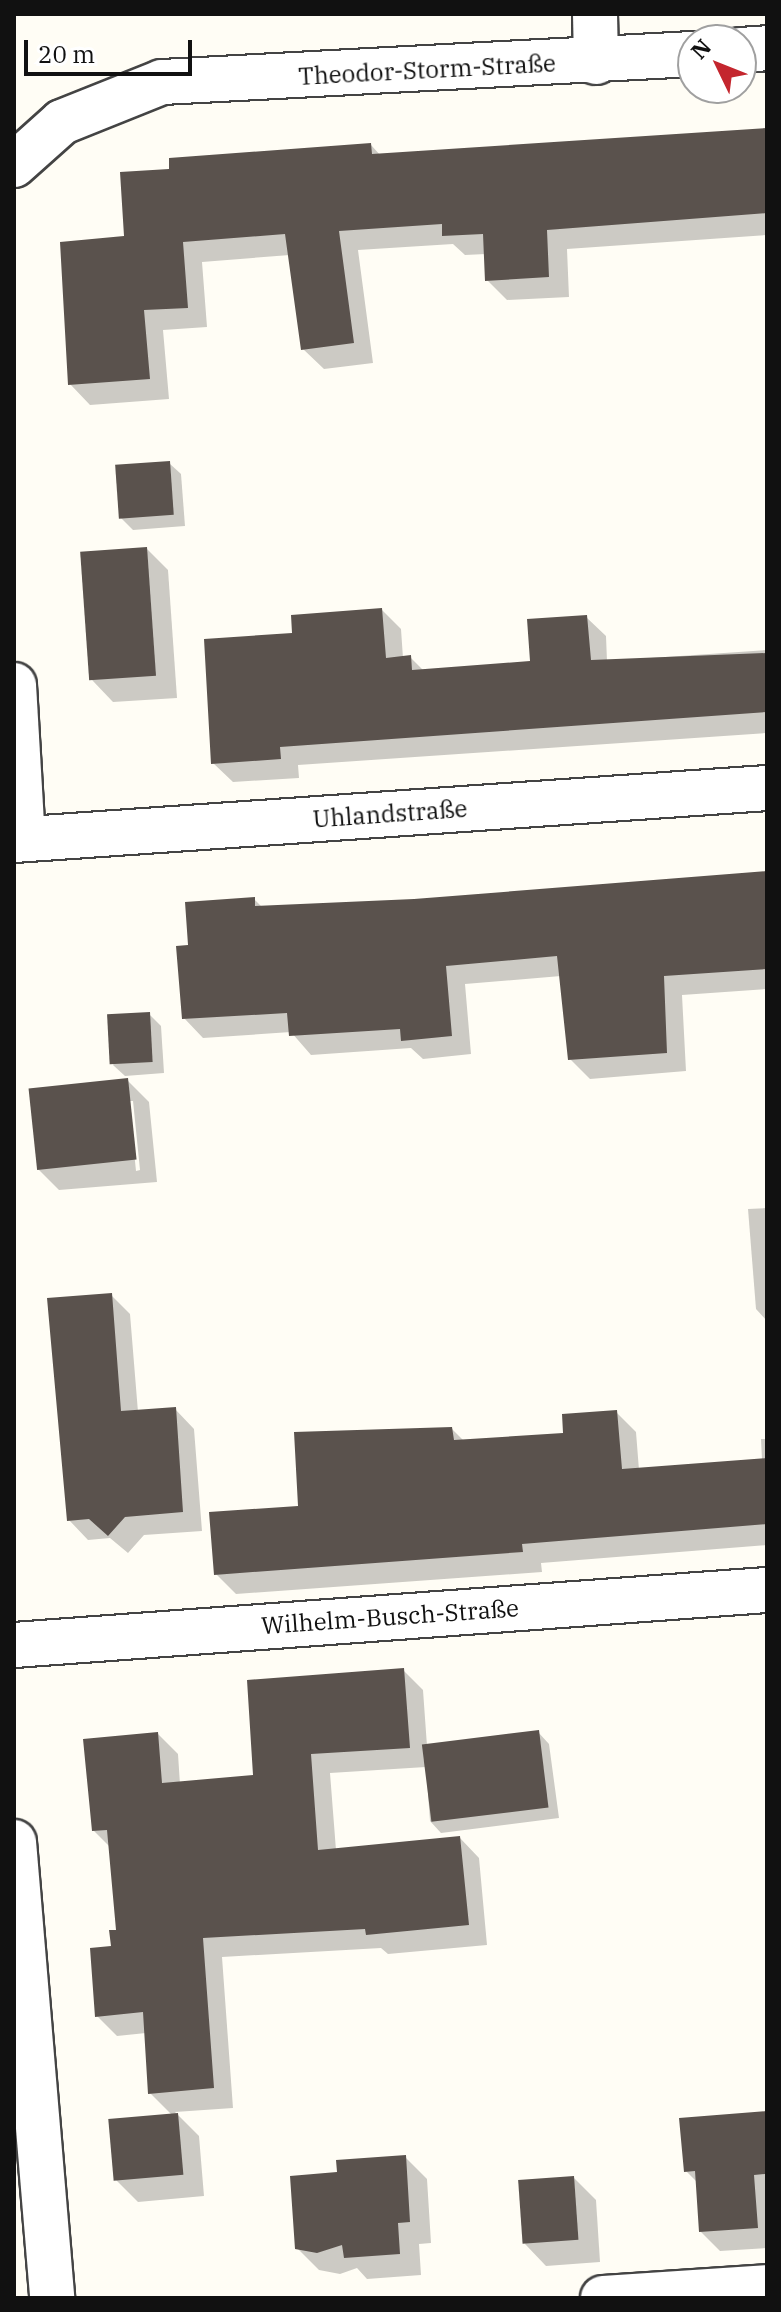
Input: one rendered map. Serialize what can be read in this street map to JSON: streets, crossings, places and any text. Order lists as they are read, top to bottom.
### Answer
{
  "streets": {
    "street": ["Theodor-Storm-Straße", "Uhlandstraße", "Wilhelm-Busch-Straße"]
  },
  "scale_bar": "20 m",
  "north": "top left"
}
